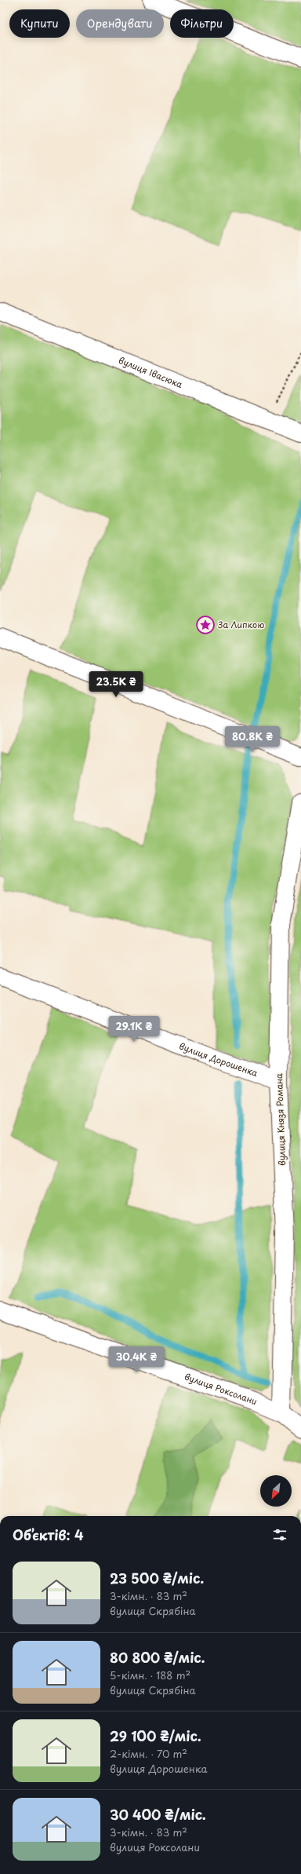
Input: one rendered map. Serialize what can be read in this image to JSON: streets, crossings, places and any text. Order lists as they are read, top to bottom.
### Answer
{
  "streets": {
    "street": [
      "вулиця Івасюка",
      "вулиця Дорошенка",
      "вулиця Князя Романа",
      "вулиця Роксолани"
    ]
  },
  "crossings": [
    ["вулиця Дорошенка", "вулиця Князя Романа"],
    ["вулиця Князя Романа", "вулиця Роксолани"]
  ],
  "places": {
    "place": ["За Липкою"]
  },
  "north": "bottom left",
  "page": {
    "chip": ["Купити", "Орендувати", "Фільтри"],
    "price": [
      "23.5K ₴",
      "80.8K ₴",
      "29.1K ₴",
      "30.4K ₴"
    ],
    "heading": "Об’єктів: 4",
    "list": [
      {
        "name": "23 500 ₴/міс.",
        "note": "3-кімн. · 83 m² · вулиця Скрябіна"
      },
      {
        "name": "80 800 ₴/міс.",
        "note": "5-кімн. · 188 m² · вулиця Скрябіна"
      },
      {
        "name": "29 100 ₴/міс.",
        "note": "2-кімн. · 70 m² · вулиця Дорошенка"
      },
      {
        "name": "30 400 ₴/міс.",
        "note": "3-кімн. · 83 m² · вулиця Роксолани"
      }
    ]
  }
}
